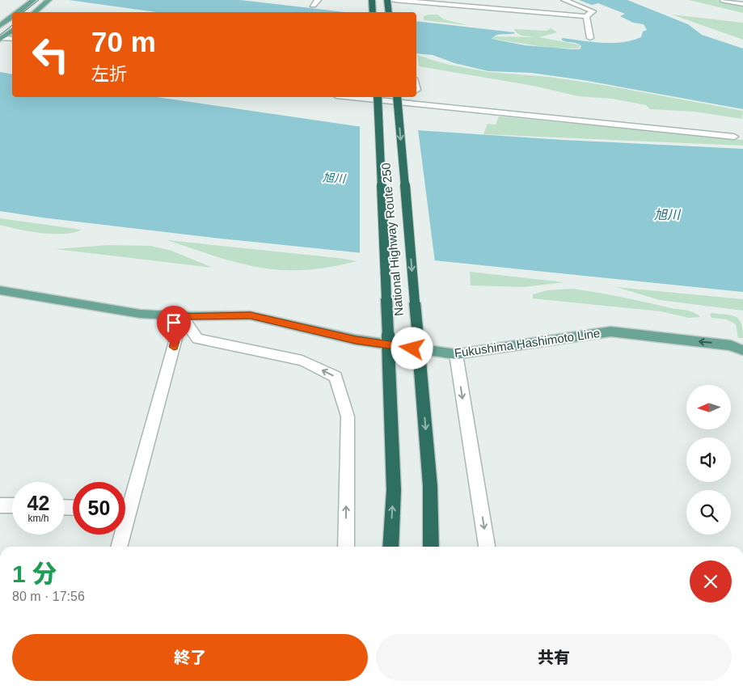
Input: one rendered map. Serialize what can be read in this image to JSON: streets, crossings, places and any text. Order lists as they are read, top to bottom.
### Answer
{
  "streets": {
    "highway": ["National Highway Route 250"],
    "main road": ["Fukushima Hashimoto Line"]
  },
  "one_way": ["Fukushima Hashimoto Line"],
  "water": ["旭川"],
  "north": "left",
  "page": {
    "turn": ["70 m", "左折"],
    "speed": "42 km/h",
    "limit": "50",
    "heading": ["1 分", "80 m · 17:56"],
    "buttons": ["終了", "共有"]
  }
}
